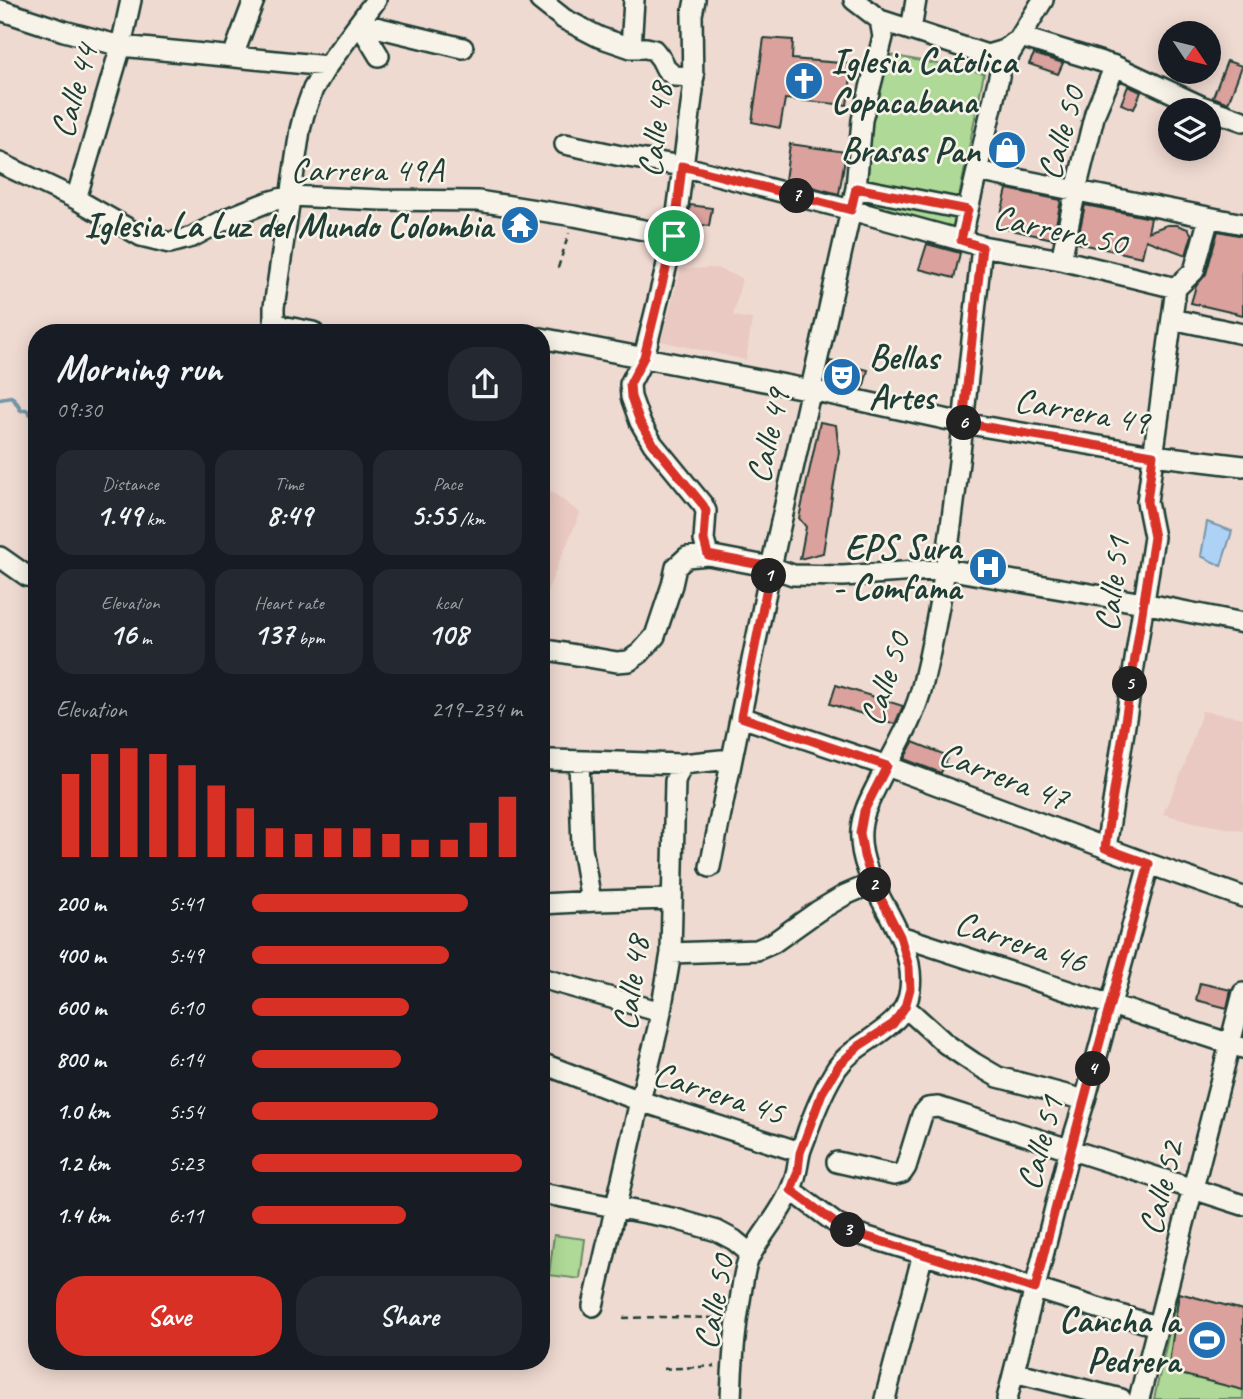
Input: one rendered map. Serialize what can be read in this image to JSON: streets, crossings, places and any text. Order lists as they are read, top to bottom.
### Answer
{
  "streets": {
    "street": [
      "Calle 44",
      "Calle 48",
      "Calle 50",
      "Carrera 49A",
      "Carrera 50",
      "Carrera 49",
      "Calle 49",
      "Calle 51",
      "Carrera 47",
      "Carrera 46",
      "Carrera 45",
      "Calle 52"
    ]
  },
  "crossings": [
    ["Calle 44", "Carrera 49A"],
    ["Calle 48", "Carrera 49A"],
    ["Calle 48", "Carrera 50"],
    ["Calle 48", "Carrera 49"],
    ["Calle 48", "Carrera 45"],
    ["Calle 50", "Carrera 50"],
    ["Calle 50", "Carrera 49"],
    ["Calle 50", "Carrera 47"],
    ["Calle 50", "Carrera 46"],
    ["Calle 50", "Carrera 45"],
    ["Carrera 50", "Calle 49"],
    ["Carrera 50", "Calle 51"],
    ["Carrera 49", "Calle 49"],
    ["Carrera 49", "Calle 51"],
    ["Calle 49", "Carrera 47"],
    ["Calle 51", "Carrera 47"],
    ["Calle 51", "Carrera 46"],
    ["Carrera 46", "Calle 52"]
  ],
  "places": {
    "church": ["Iglesia Catolica Copacabana"],
    "shop": ["Brasas Pan"],
    "temple": ["Iglesia La Luz del Mundo Colombia"],
    "theatre": ["Bellas Artes"],
    "hospital": ["EPS Sura - Comfama"],
    "sports": ["Cancha la Pedrera"]
  },
  "north": "bottom right",
  "page": {
    "pins": [
      "7",
      "6",
      "1",
      "5",
      "2",
      "4",
      "3"
    ],
    "heading": ["Morning run", "09:30"],
    "stats": [
      ["Distance", "1.49 km"],
      ["Time", "8:49"],
      ["Pace", "5:55 /km"],
      ["Elevation", "16 m"],
      ["Heart rate", "137 bpm"],
      ["kcal", "108"]
    ],
    "chart": ["Elevation", "219–234 m"],
    "list": [
      {
        "name": "200 m",
        "note": "5:41"
      },
      {
        "name": "400 m",
        "note": "5:49"
      },
      {
        "name": "600 m",
        "note": "6:10"
      },
      {
        "name": "800 m",
        "note": "6:14"
      },
      {
        "name": "1.0 km",
        "note": "5:54"
      },
      {
        "name": "1.2 km",
        "note": "5:23"
      },
      {
        "name": "1.4 km",
        "note": "6:11"
      }
    ],
    "buttons": ["Save", "Share"]
  }
}
